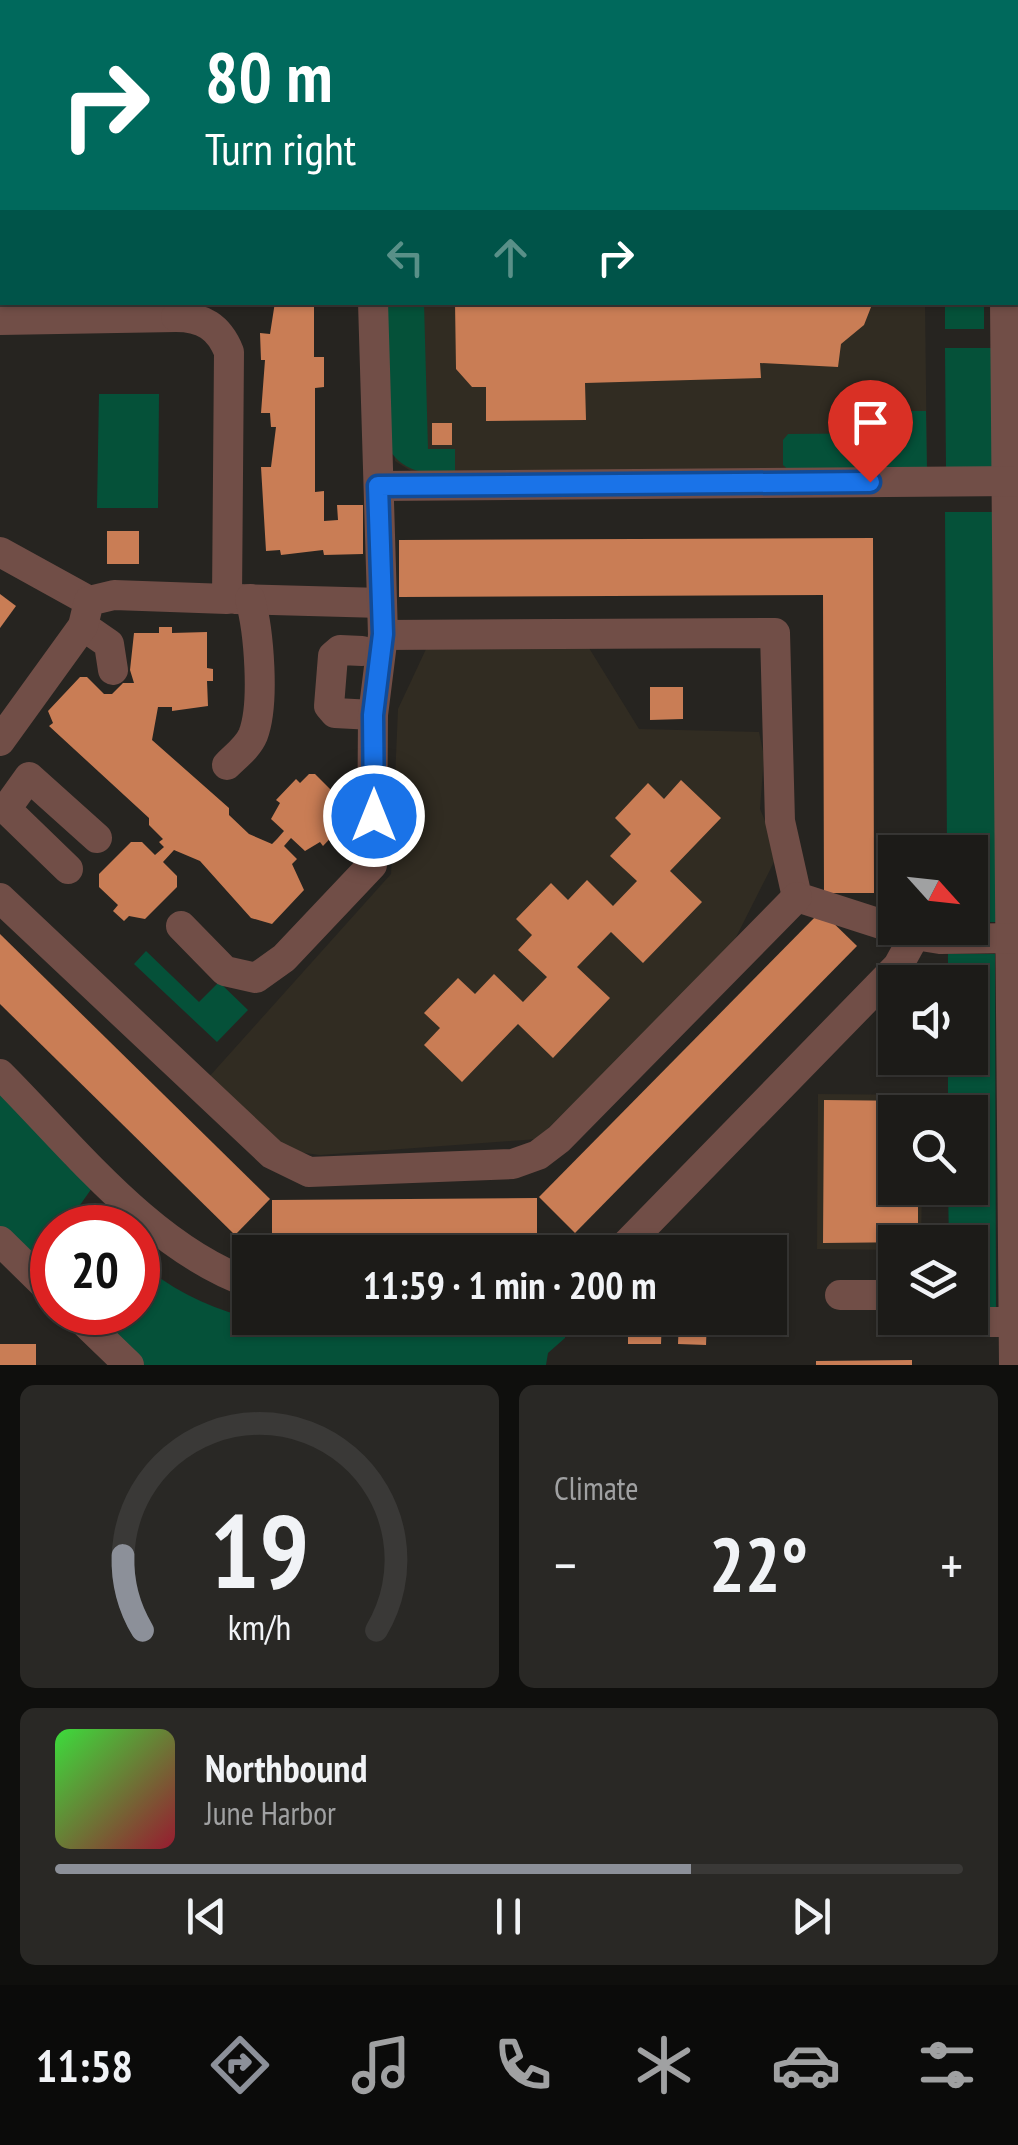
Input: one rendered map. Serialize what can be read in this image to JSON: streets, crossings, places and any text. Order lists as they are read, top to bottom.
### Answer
{
  "north": "bottom right",
  "page": {
    "turn": ["80 m", "Turn right"],
    "limit": "20",
    "trip": "11:59 · 1 min · 200 m",
    "tile": "Climate",
    "heat": ["−", "22°", "+"],
    "song": ["Northbound", "June Harbor"],
    "tabs": "11:58",
    "gauge": ["19", "km/h"]
  }
}
